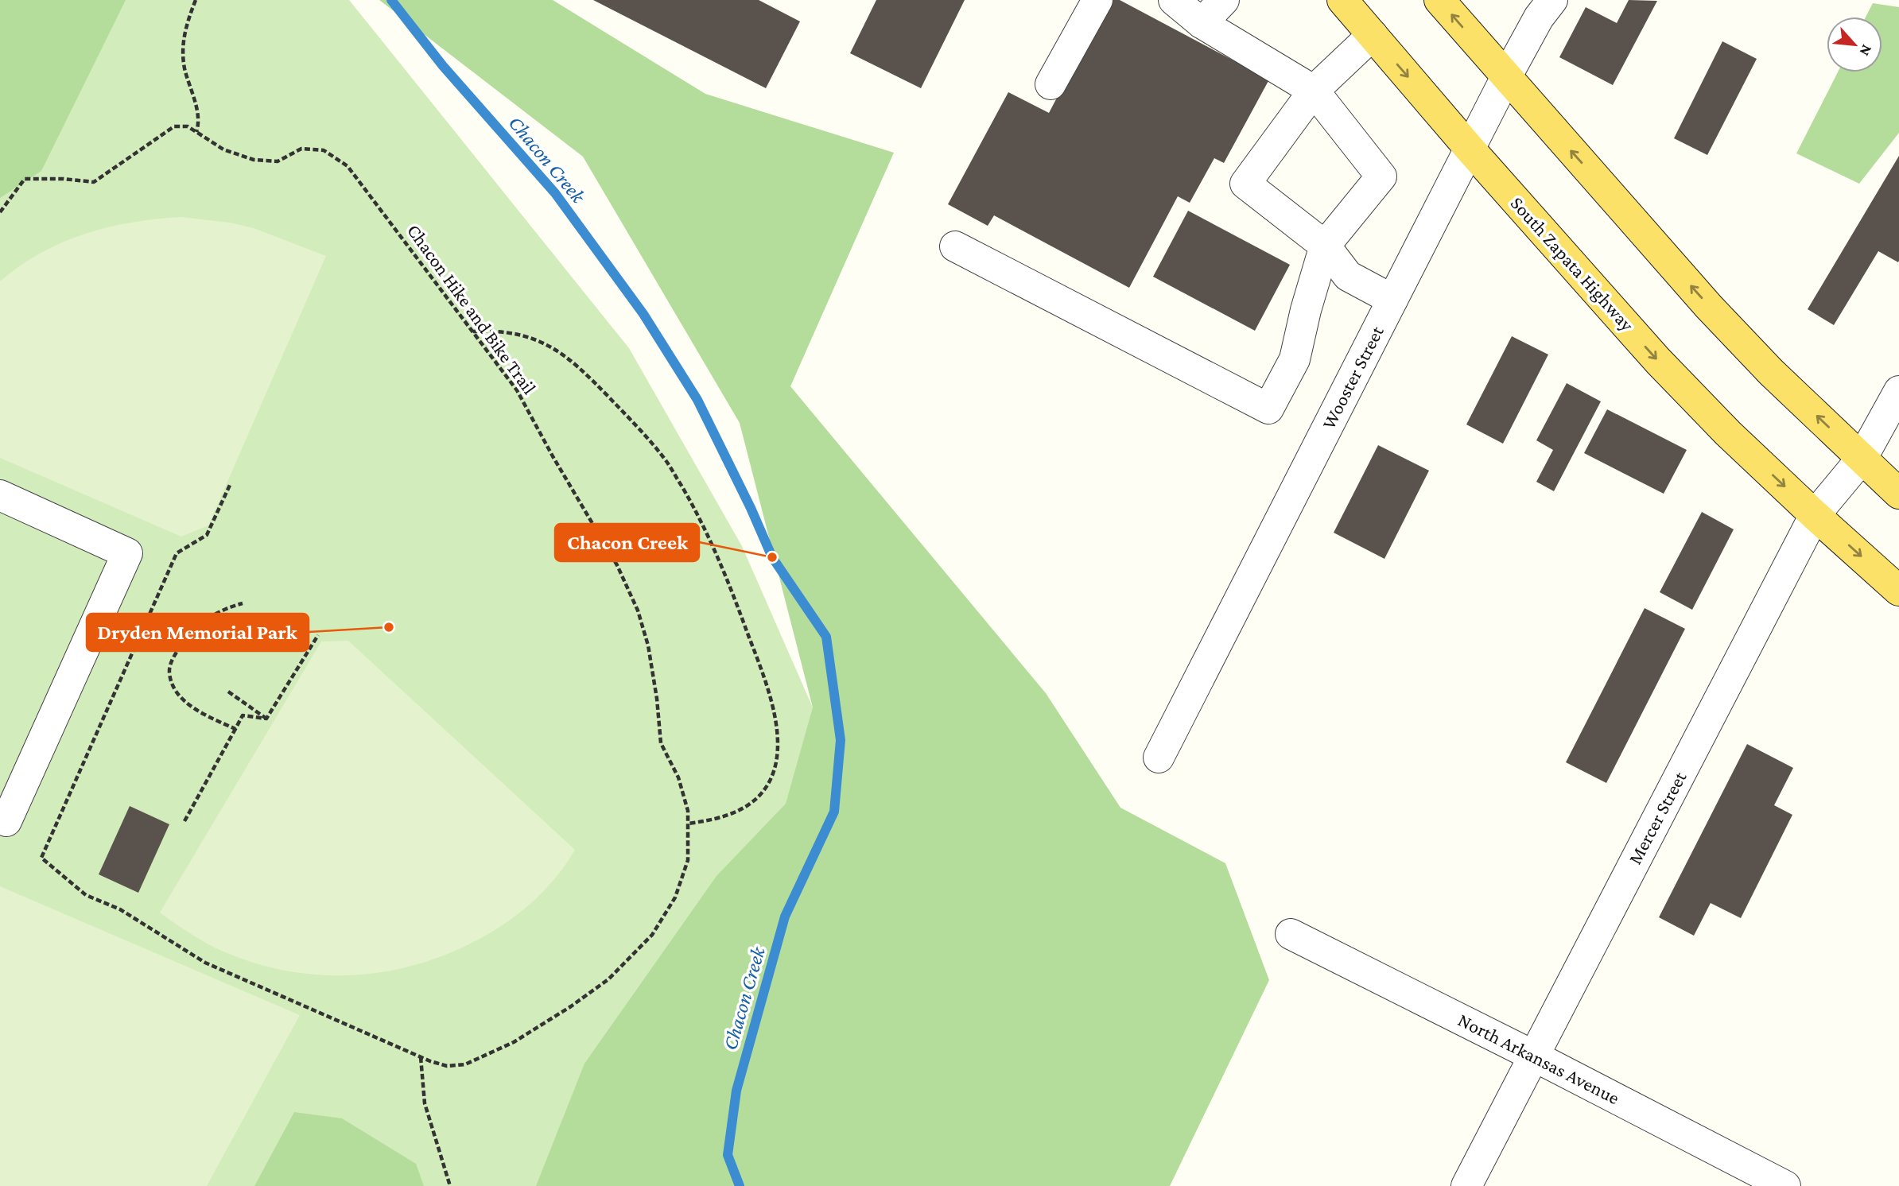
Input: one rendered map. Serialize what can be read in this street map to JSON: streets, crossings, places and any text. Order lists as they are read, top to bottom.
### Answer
{
  "streets": {
    "main road": ["South Zapata Highway"],
    "street": ["Wooster Street", "Mercer Street", "North Arkansas Avenue"],
    "path": ["Chacon Hike and Bike Trail"]
  },
  "crossings": [
    ["South Zapata Highway", "Wooster Street"],
    ["South Zapata Highway", "Mercer Street"],
    ["Mercer Street", "North Arkansas Avenue"]
  ],
  "water": ["Chacon Creek"],
  "places": ["Chacon Creek", "Dryden Memorial Park"],
  "north": "bottom right"
}
